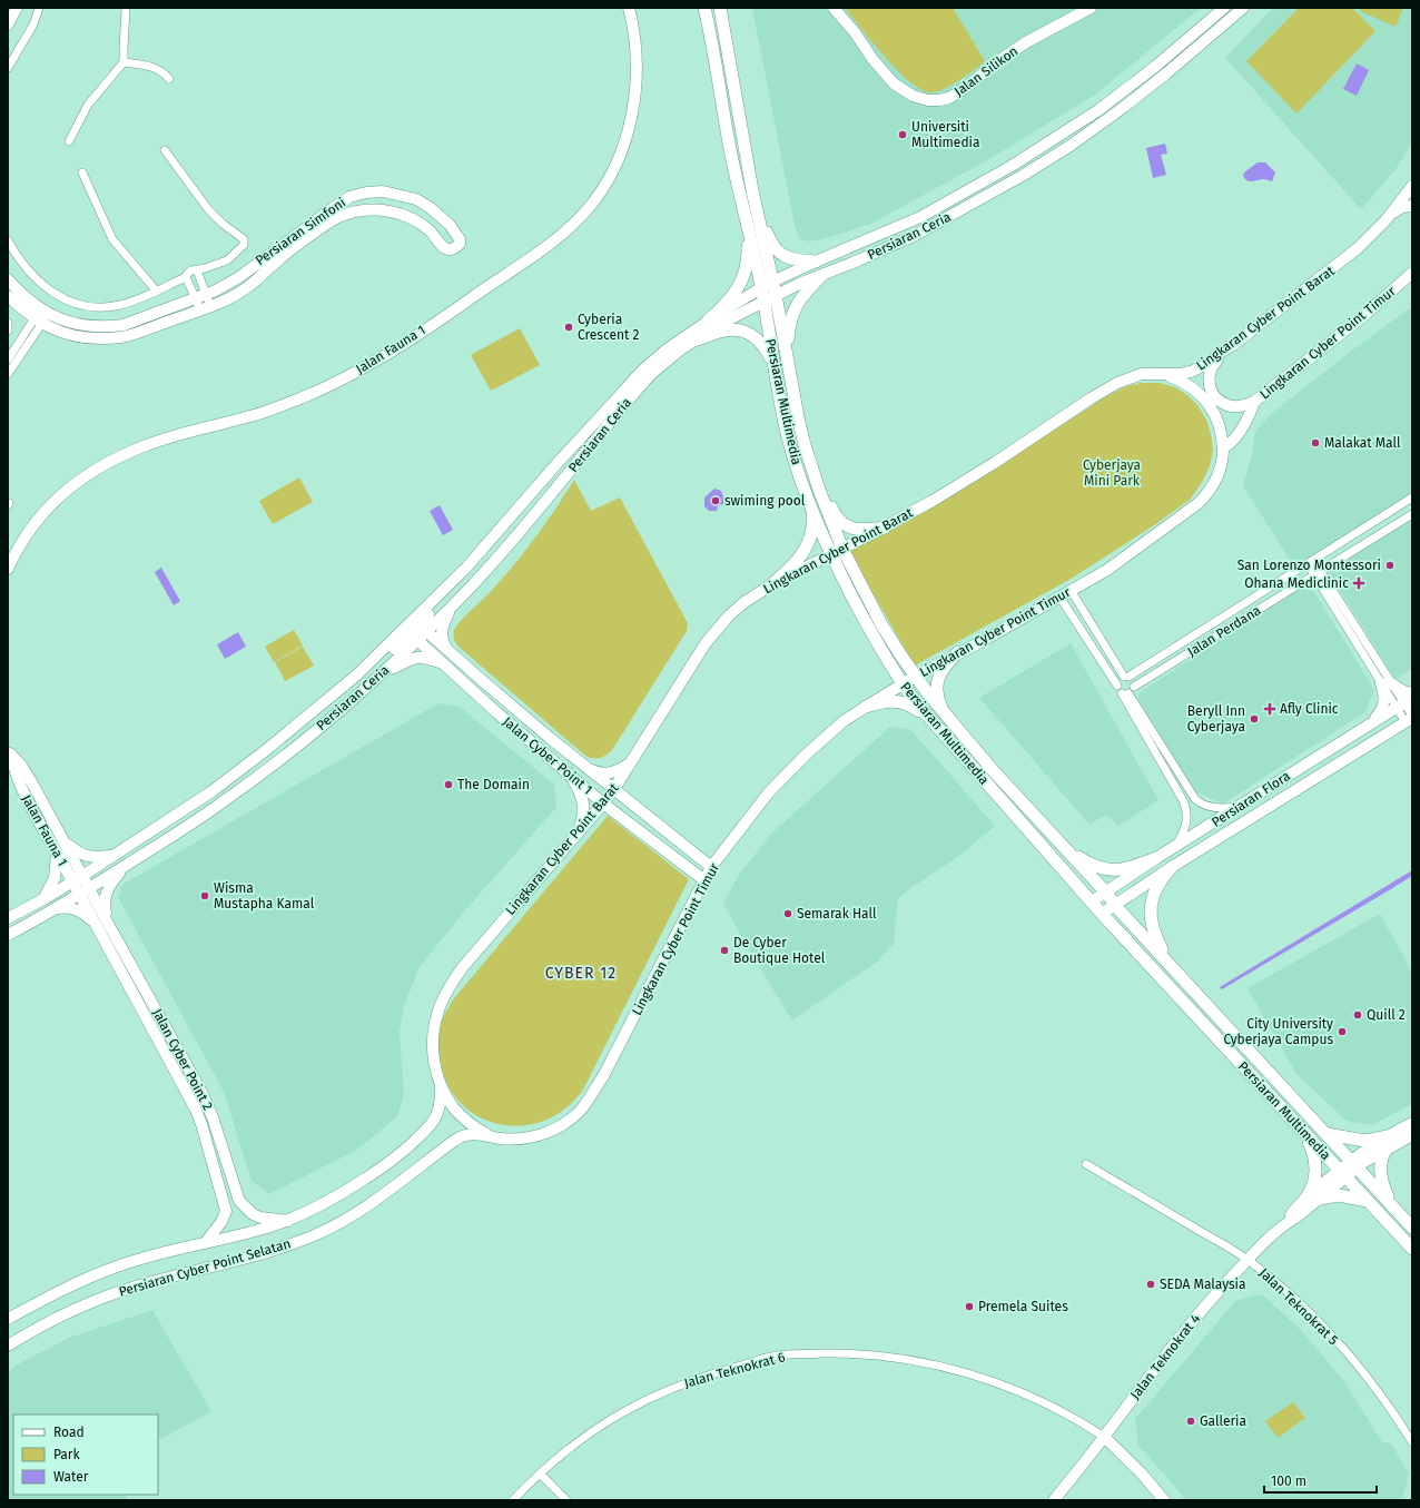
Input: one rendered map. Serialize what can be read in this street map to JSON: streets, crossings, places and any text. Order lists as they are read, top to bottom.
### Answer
{
  "streets": {
    "main road": ["Persiaran Multimedia"],
    "street": [
      "Jalan Silikon",
      "Persiaran Simfoni",
      "Persiaran Ceria",
      "Lingkaran Cyber Point Barat",
      "Lingkaran Cyber Point Timur",
      "Jalan Fauna 1",
      "Jalan Perdana",
      "Jalan Cyber Point 1",
      "Persiaran Flora",
      "Jalan Cyber Point 2",
      "Persiaran Cyber Point Selatan",
      "Jalan Teknokrat 5",
      "Jalan Teknokrat 4",
      "Jalan Teknokrat 6"
    ]
  },
  "crossings": [
    ["Persiaran Ceria", "Jalan Fauna 1"],
    ["Persiaran Ceria", "Persiaran Multimedia"],
    ["Persiaran Ceria", "Jalan Cyber Point 1"],
    ["Persiaran Ceria", "Jalan Cyber Point 2"],
    ["Lingkaran Cyber Point Barat", "Persiaran Multimedia"],
    ["Lingkaran Cyber Point Barat", "Jalan Cyber Point 1"],
    ["Lingkaran Cyber Point Barat", "Persiaran Cyber Point Selatan"],
    ["Lingkaran Cyber Point Timur", "Persiaran Multimedia"],
    ["Lingkaran Cyber Point Timur", "Jalan Cyber Point 1"],
    ["Lingkaran Cyber Point Timur", "Persiaran Cyber Point Selatan"],
    ["Jalan Fauna 1", "Jalan Cyber Point 2"],
    ["Persiaran Multimedia", "Persiaran Flora"],
    ["Persiaran Multimedia", "Jalan Teknokrat 4"],
    ["Jalan Cyber Point 2", "Persiaran Cyber Point Selatan"],
    ["Jalan Teknokrat 5", "Jalan Teknokrat 4"],
    ["Jalan Teknokrat 4", "Jalan Teknokrat 6"]
  ],
  "districts": ["CYBER 12"],
  "parks": ["Cyberjaya Mini Park"],
  "places": {
    "other": [
      "Universiti Multimedia",
      "Cyberia Crescent 2",
      "Malakat Mall",
      "swiming pool",
      "San Lorenzo Montessori",
      "Beryll Inn Cyberjaya",
      "The Domain",
      "Wisma Mustapha Kamal",
      "Semarak Hall",
      "De Cyber Boutique Hotel",
      "Quill 2",
      "City University Cyberjaya Campus",
      "SEDA Malaysia",
      "Premela Suites",
      "Galleria"
    ],
    "health": ["Ohana Mediclinic", "Afly Clinic"]
  },
  "legend": ["Road", "Park", "Water"],
  "scale_bar": "100 m"
}
